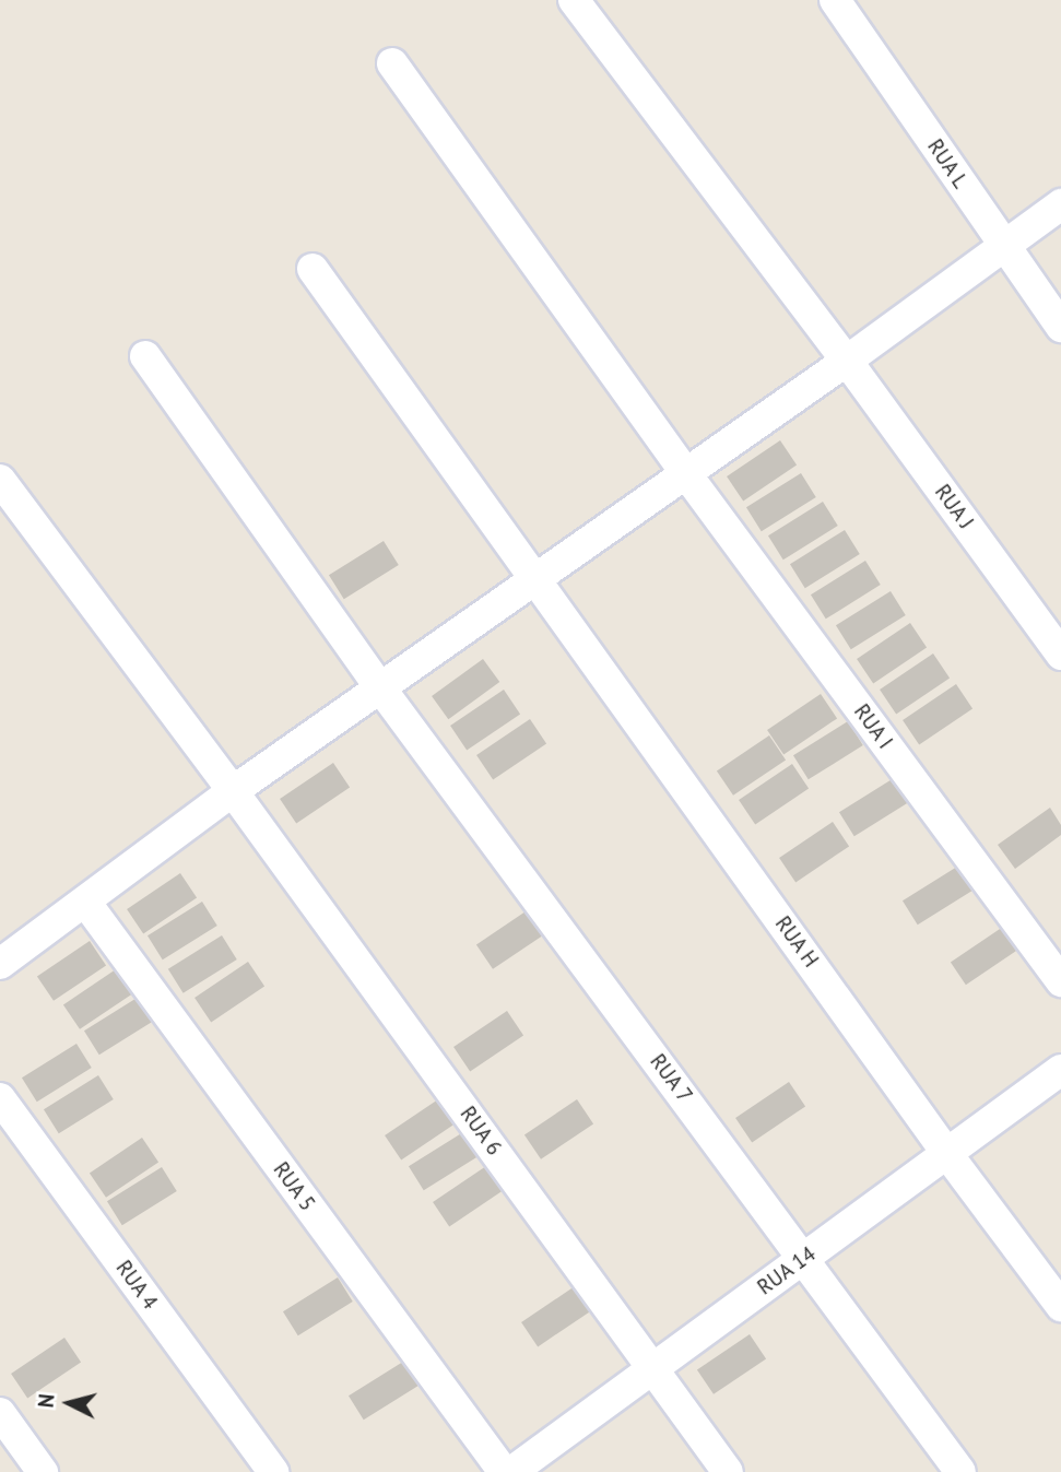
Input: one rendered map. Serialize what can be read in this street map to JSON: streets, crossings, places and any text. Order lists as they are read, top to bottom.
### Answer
{
  "streets": {
    "street": [
      "RUA L",
      "RUA J",
      "RUA I",
      "RUA H",
      "RUA 7",
      "RUA 6",
      "RUA 5",
      "RUA 14",
      "RUA 4"
    ]
  },
  "crossings": [
    ["RUA H", "RUA 14"],
    ["RUA 7", "RUA 14"],
    ["RUA 6", "RUA 14"]
  ],
  "north": "left"
}
